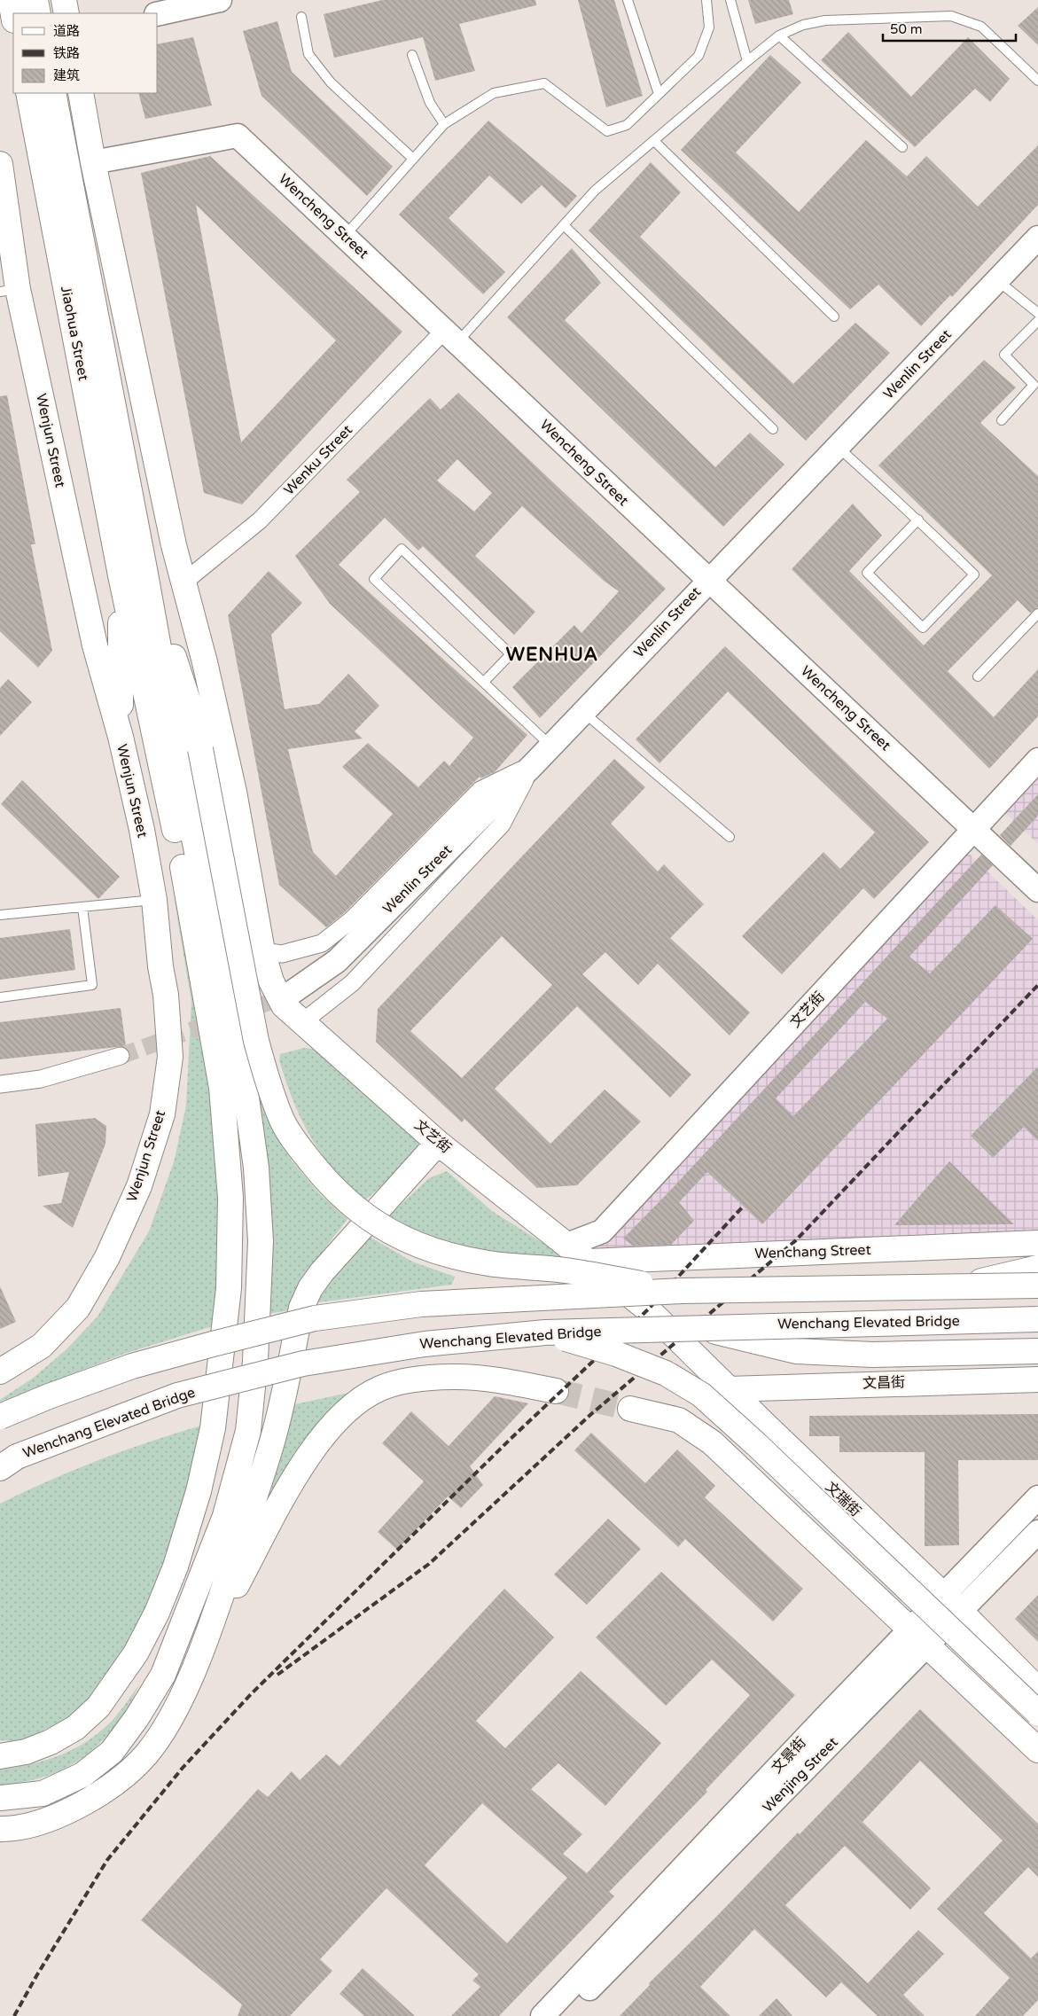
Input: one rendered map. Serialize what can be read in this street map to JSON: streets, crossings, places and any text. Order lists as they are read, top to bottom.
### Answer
{
  "streets": {
    "highway": [
      "Jiaohua Street",
      "Wenjun Street",
      "文艺街",
      "Wenchang Street",
      "Wenchang Elevated Bridge",
      "文昌街",
      "文瑞街"
    ],
    "street": [
      "Wencheng Street",
      "Wenlin Street",
      "Wenku Street",
      "文景街",
      "Wenjing Street"
    ]
  },
  "crossings": [
    ["Wencheng Street", "Wenlin Street"],
    ["Wencheng Street", "Wenku Street"],
    ["Wencheng Street", "文艺街"],
    ["文艺街", "Wenchang Street"],
    ["文艺街", "文瑞街"],
    ["文昌街", "文瑞街"],
    ["文瑞街", "文景街"],
    ["文瑞街", "Wenjing Street"]
  ],
  "districts": ["WENHUA"],
  "legend": ["道路", "铁路", "建筑"],
  "scale_bar": "50 m"
}
